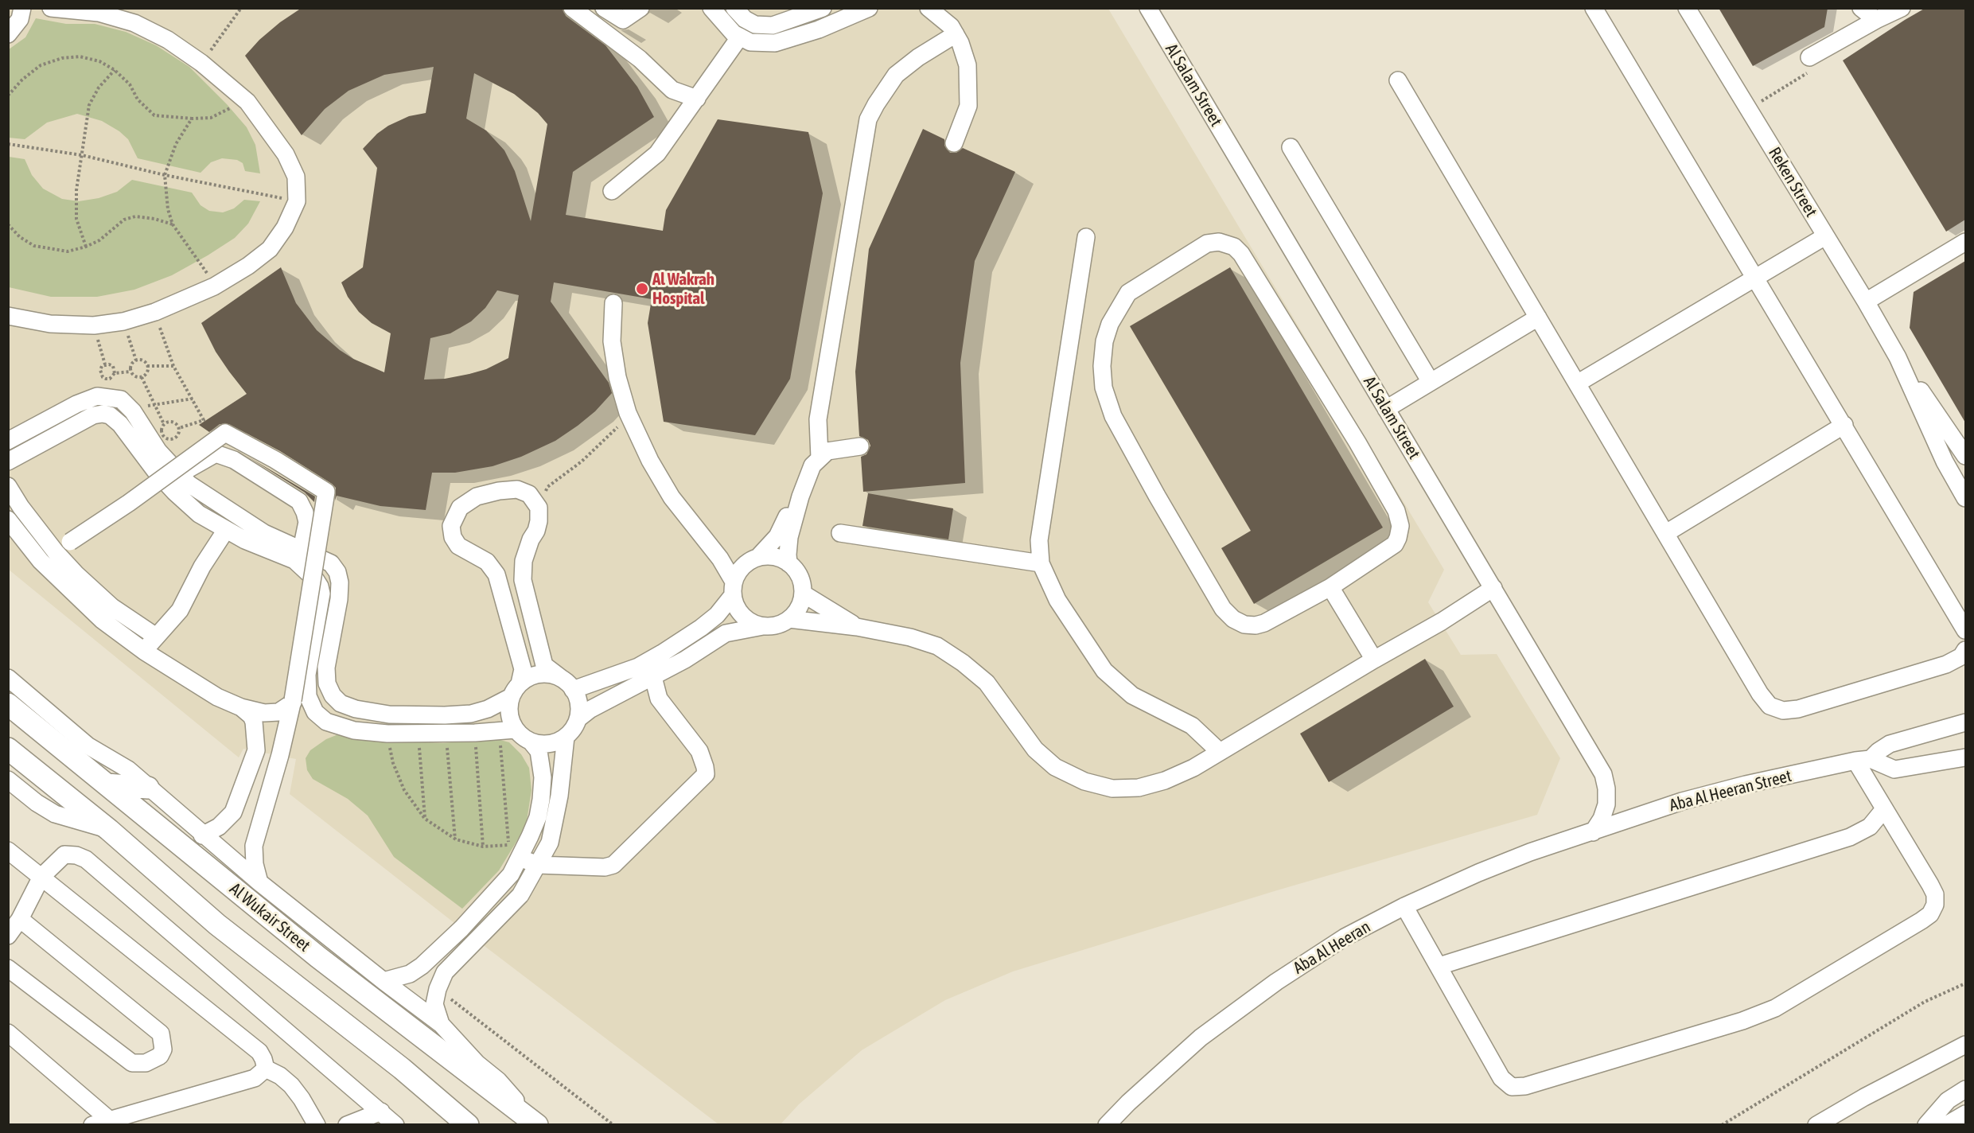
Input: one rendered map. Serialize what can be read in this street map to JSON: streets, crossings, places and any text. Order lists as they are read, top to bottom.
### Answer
{
  "streets": {
    "main road": ["Al Wukair Street"],
    "street": [
      "Al Salam Street",
      "Reken Street",
      "Aba Al Heeran Street",
      "Aba Al Heeran"
    ]
  },
  "crossings": [
    ["Al Salam Street", "Aba Al Heeran Street"],
    ["Al Salam Street", "Aba Al Heeran"],
    ["Aba Al Heeran Street", "Aba Al Heeran"]
  ],
  "places": ["Al Wakrah Hospital"]
}
